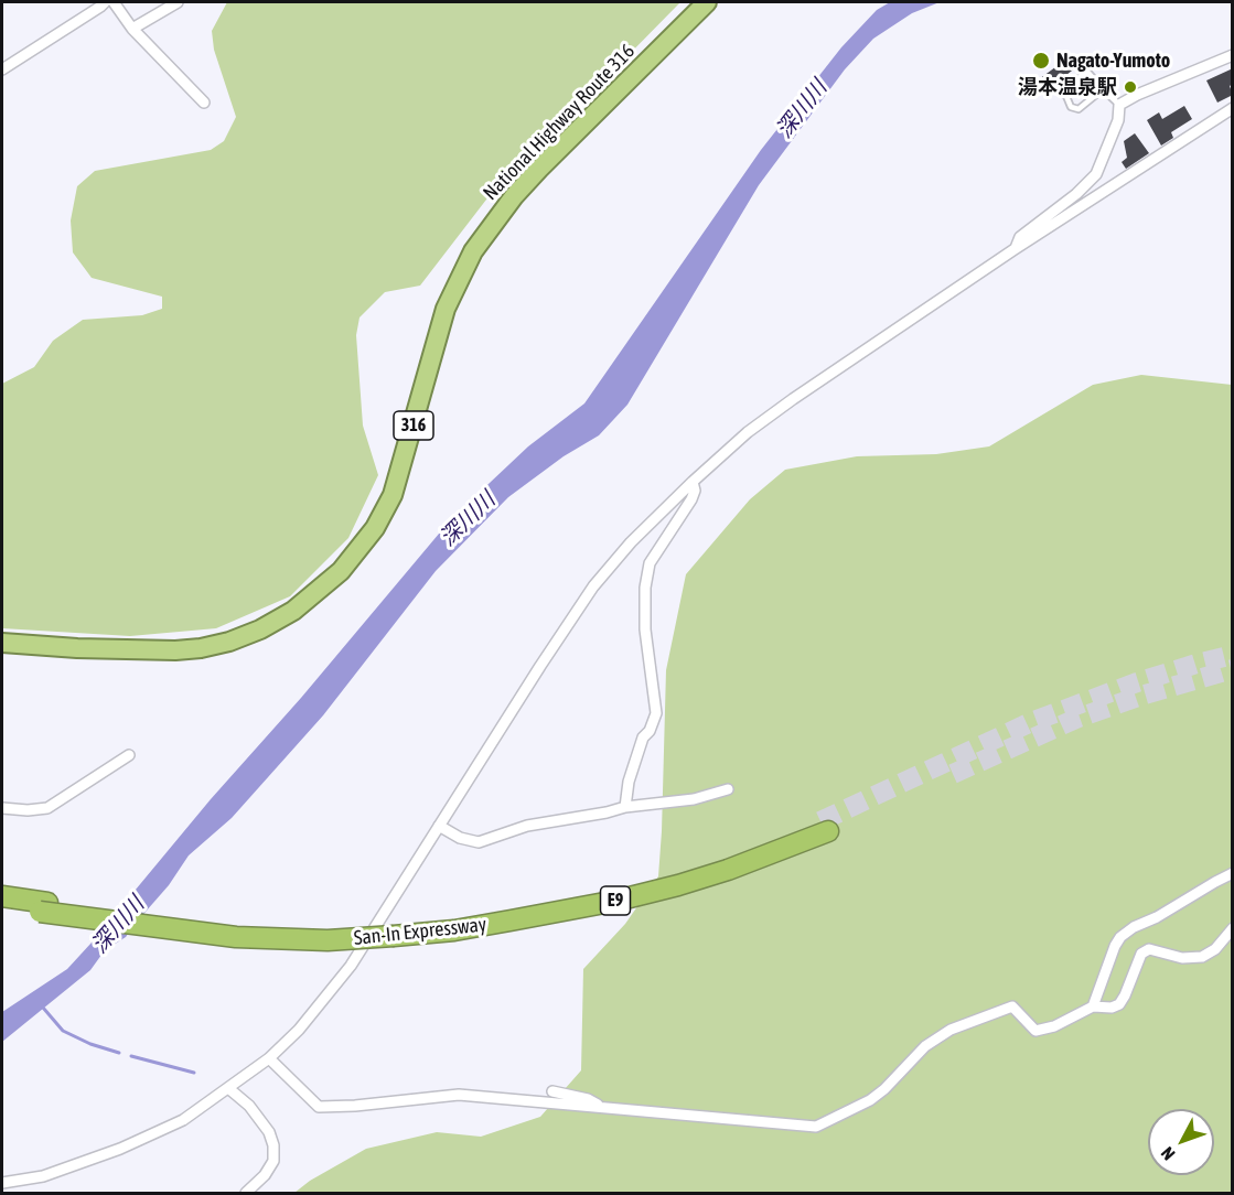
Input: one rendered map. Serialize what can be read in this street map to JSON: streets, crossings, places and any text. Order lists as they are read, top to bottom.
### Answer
{
  "streets": {
    "highway": [
      "National Highway Route 316",
      "316",
      "E9",
      "San-In Expressway"
    ]
  },
  "water": ["深川川"],
  "places": ["Nagato-Yumoto", "湯本温泉駅"],
  "north": "bottom left"
}
